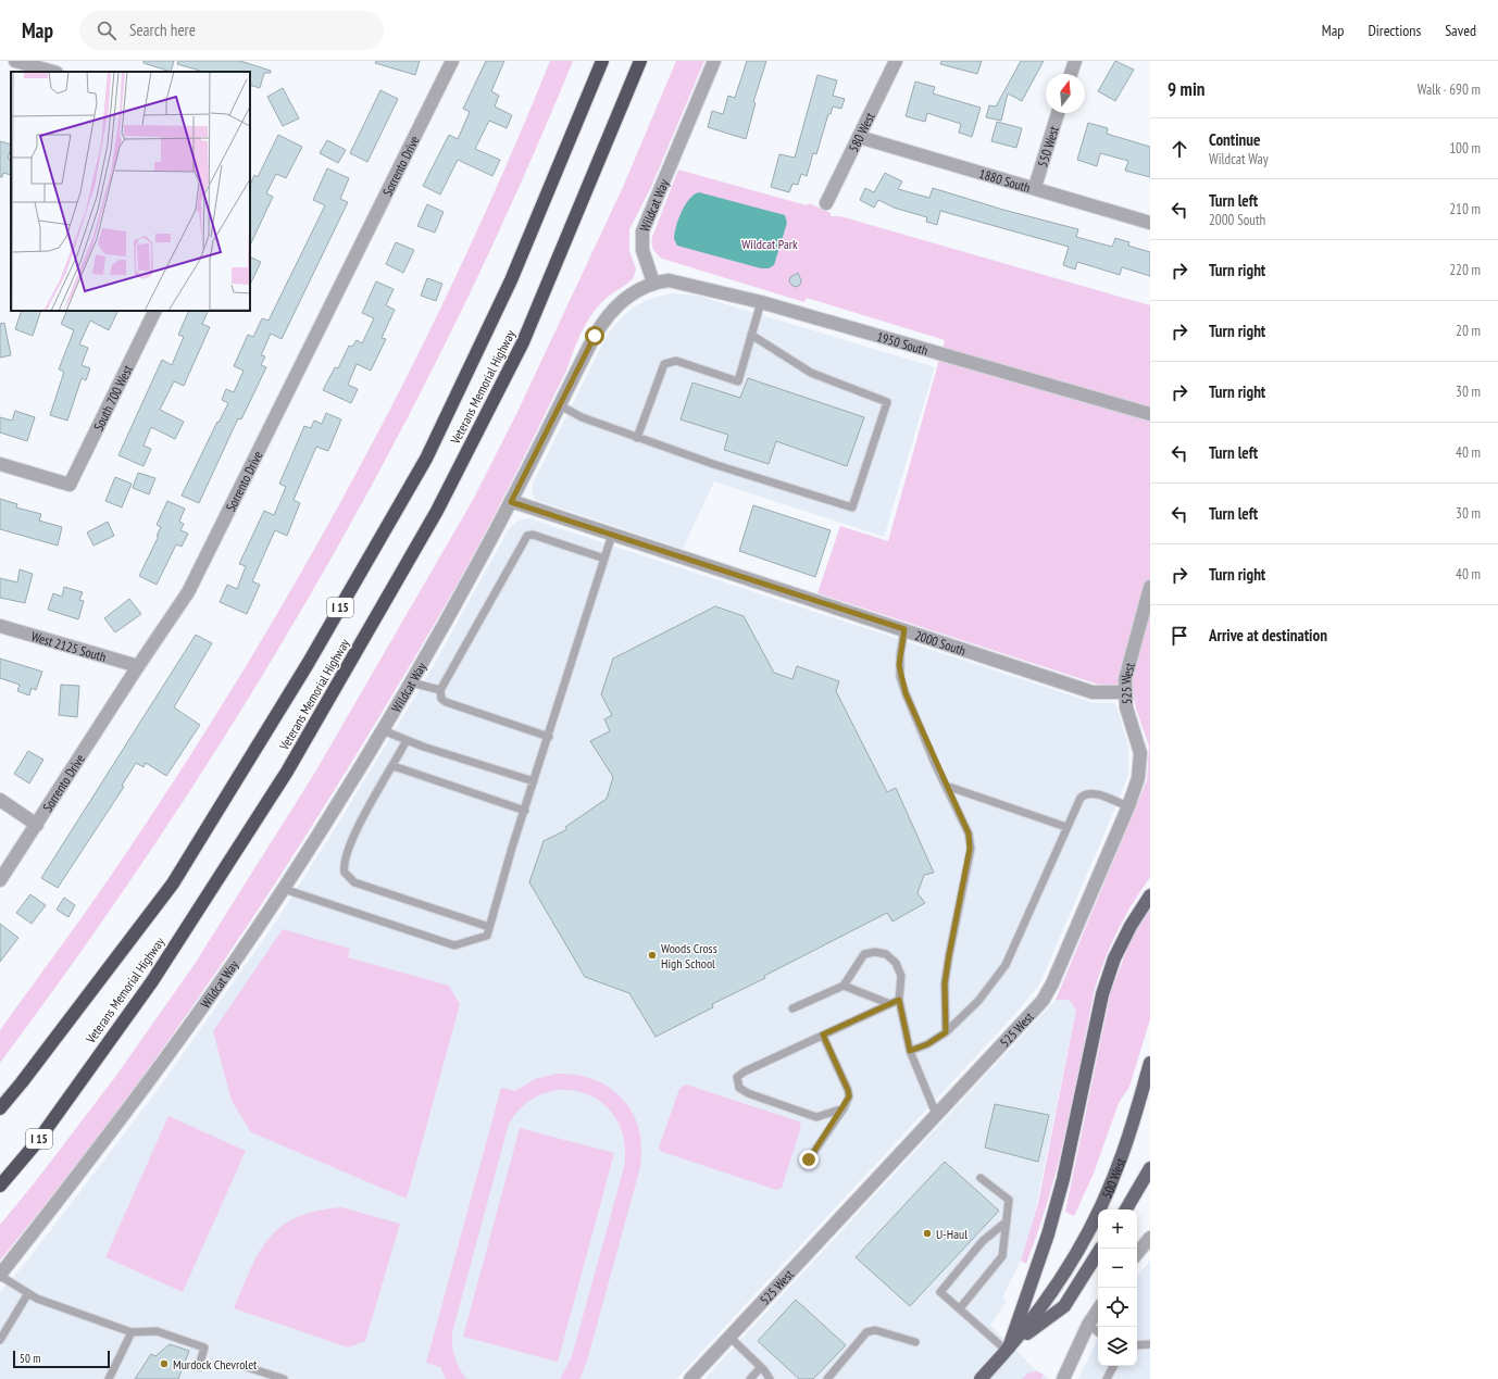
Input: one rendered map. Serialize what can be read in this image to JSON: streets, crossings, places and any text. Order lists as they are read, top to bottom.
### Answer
{
  "streets": {
    "highway": ["Veterans Memorial Highway", "I 15"],
    "main road": ["500 West"],
    "street": [
      "580 West",
      "550 West",
      "Sorrento Drive",
      "1880 South",
      "Wildcat Way",
      "1950 South",
      "South 700 West",
      "2000 South",
      "West 2125 South",
      "525 West"
    ]
  },
  "crossings": [
    ["580 West", "1880 South"],
    ["550 West", "1880 South"],
    ["Sorrento Drive", "West 2125 South"],
    ["Wildcat Way", "1950 South"],
    ["Wildcat Way", "2000 South"],
    ["2000 South", "525 West"]
  ],
  "parks": ["Wildcat Park"],
  "places": ["Woods Cross High School", "U-Haul", "Murdock Chevrolet"],
  "scale_bar": "50 m",
  "north": "top",
  "page": {
    "header": "Map",
    "search": "Search here",
    "nav": ["Map", "Directions", "Saved"],
    "heading": ["9 min", "Walk · 690 m"],
    "list": [
      ["Continue", "Wildcat Way", "100 m"],
      ["Turn left", "2000 South", "210 m"],
      ["Turn right", "220 m"],
      ["Turn right", "20 m"],
      ["Turn right", "30 m"],
      ["Turn left", "40 m"],
      ["Turn left", "30 m"],
      ["Turn right", "40 m"],
      "Arrive at destination"
    ],
    "map_buttons": ["+", "−"],
    "scale": "50 m"
  }
}
